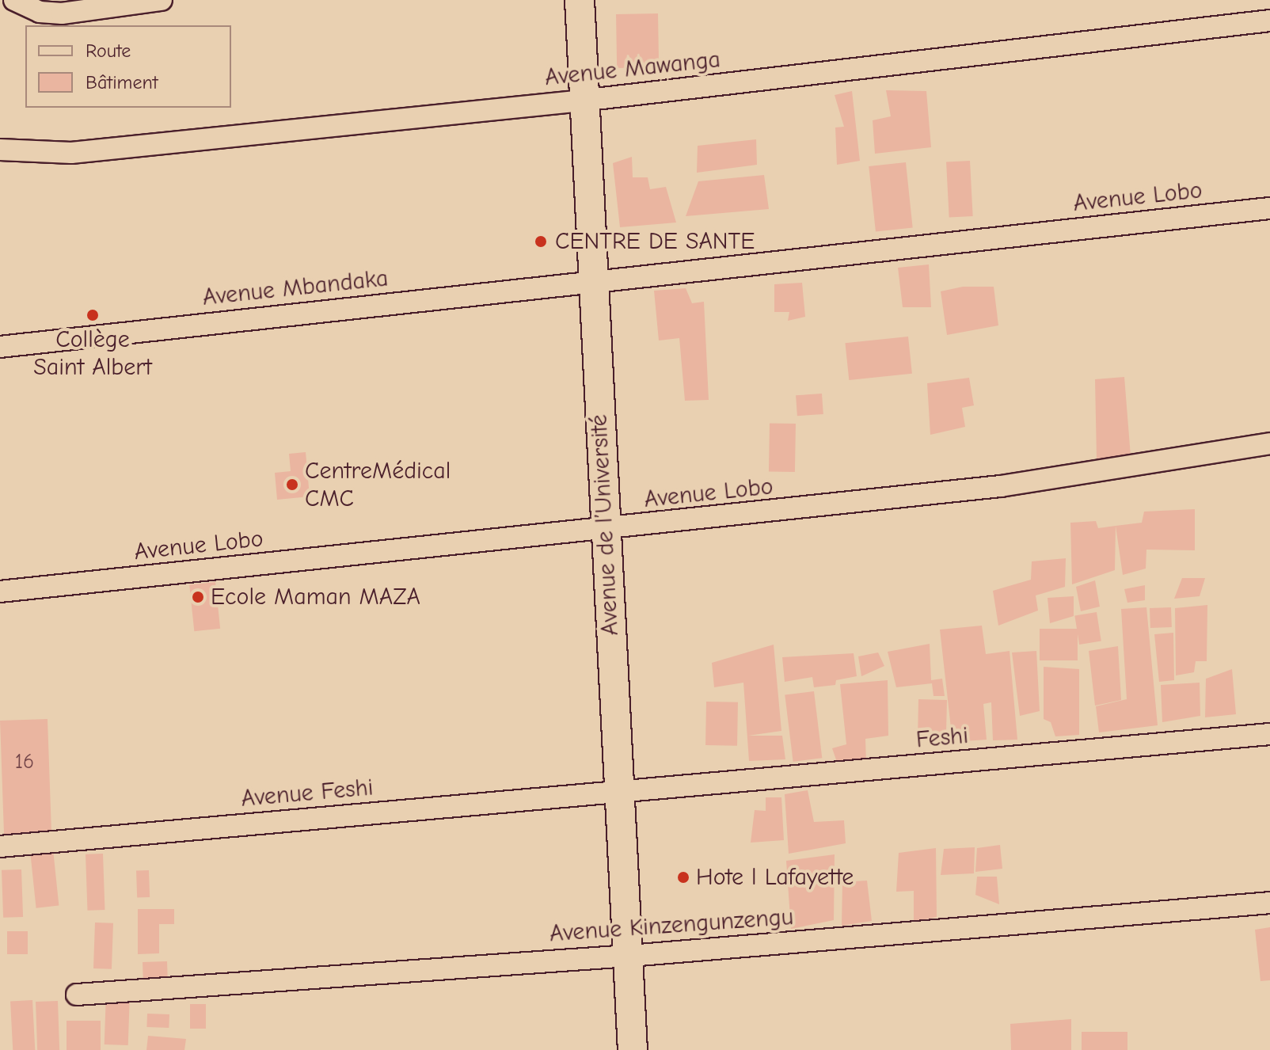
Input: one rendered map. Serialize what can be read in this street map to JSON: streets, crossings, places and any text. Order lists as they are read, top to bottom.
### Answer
{
  "streets": {
    "main road": ["Avenue de l’Université"],
    "street": [
      "Avenue Mawanga",
      "Avenue Lobo",
      "Avenue Mbandaka",
      "Feshi",
      "Avenue Feshi",
      "Avenue Kinzengunzengu"
    ]
  },
  "crossings": [
    ["Avenue Mawanga", "Avenue de l’Université"],
    ["Avenue Lobo", "Avenue Mbandaka"],
    ["Avenue Lobo", "Avenue de l’Université"],
    ["Avenue Mbandaka", "Avenue de l’Université"],
    ["Avenue de l’Université", "Feshi"],
    ["Avenue de l’Université", "Avenue Feshi"],
    ["Avenue de l’Université", "Avenue Kinzengunzengu"],
    ["Feshi", "Avenue Feshi"]
  ],
  "places": [
    "CENTRE DE SANTE",
    "Collège Saint Albert",
    "CentreMédical CMC",
    "Ecole Maman MAZA",
    "Hote l Lafayette"
  ],
  "house_numbers": ["16"],
  "legend": ["Route", "Bâtiment"]
}
